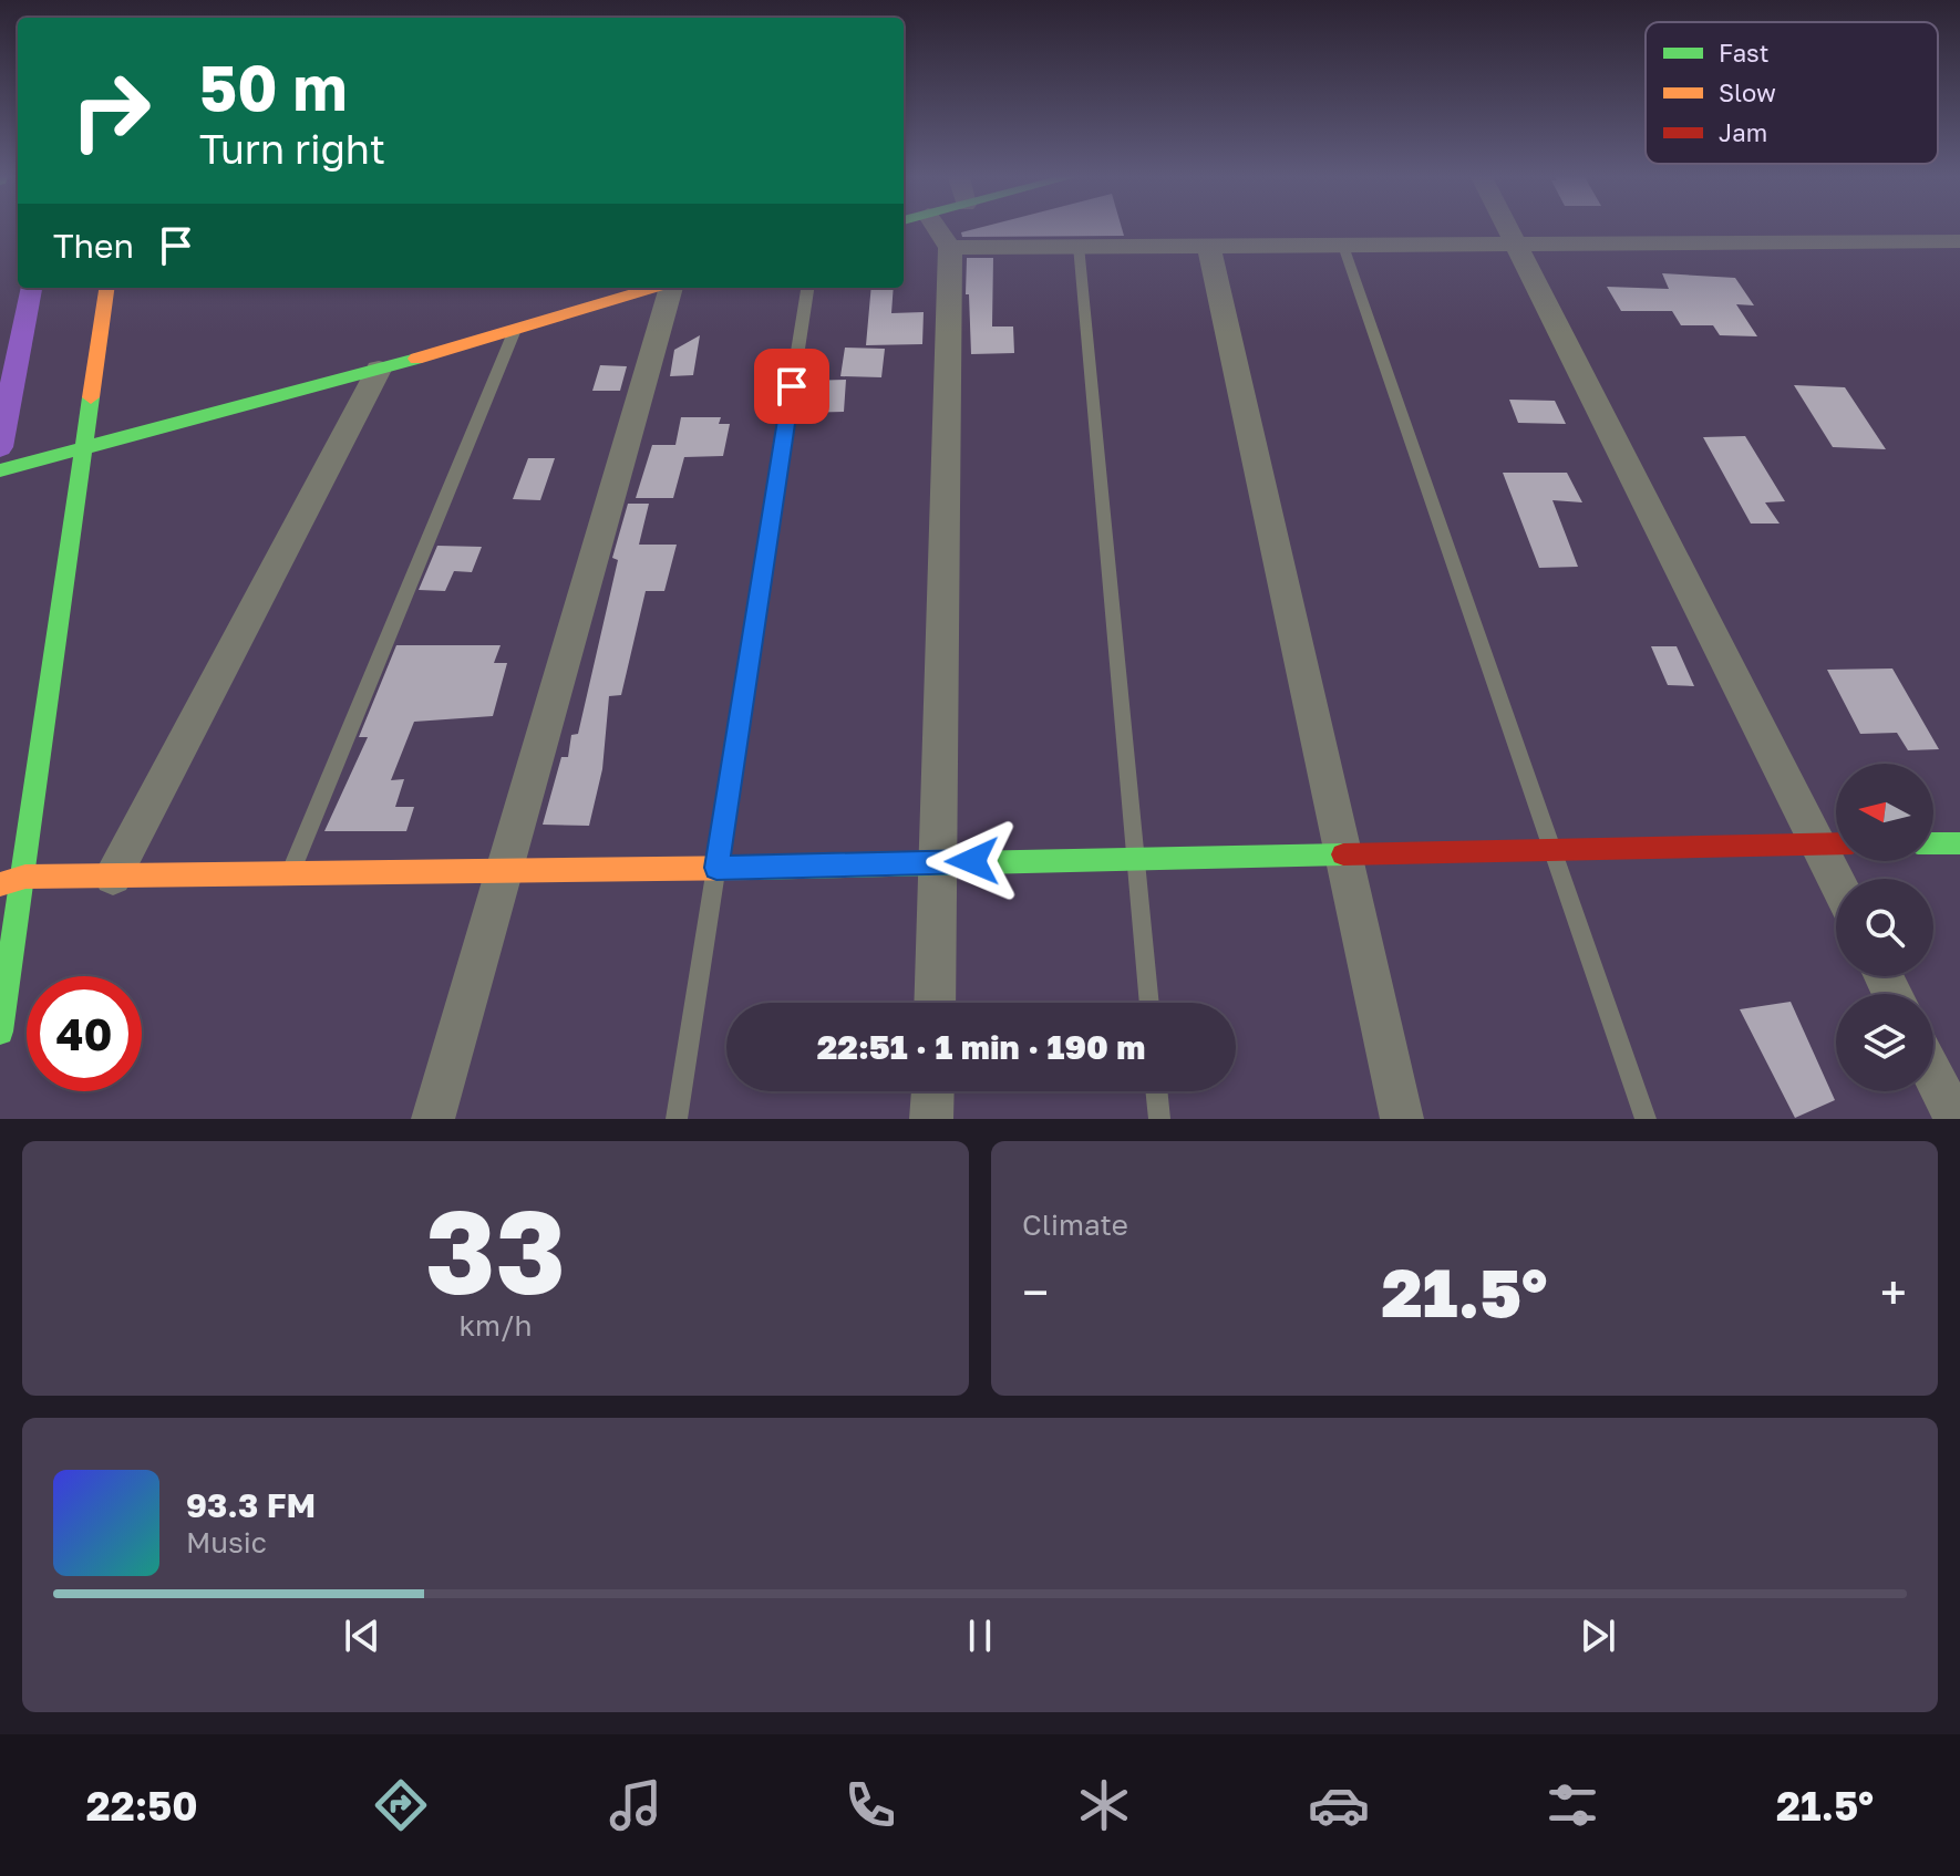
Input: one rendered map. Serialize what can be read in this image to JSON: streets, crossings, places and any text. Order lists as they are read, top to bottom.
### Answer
{
  "legend": ["Fast", "Slow", "Jam"],
  "north": "left",
  "page": {
    "turn": ["50 m", "Turn right"],
    "then": "Then",
    "limit": "40",
    "trip": "22:51 · 1 min · 190 m",
    "tile": [
      ["33", "km/h"],
      "Climate"
    ],
    "heat": ["−", "21.5°", "+"],
    "song": ["93.3 FM", "Music"],
    "tabs": ["22:50", "21.5°"]
  }
}
